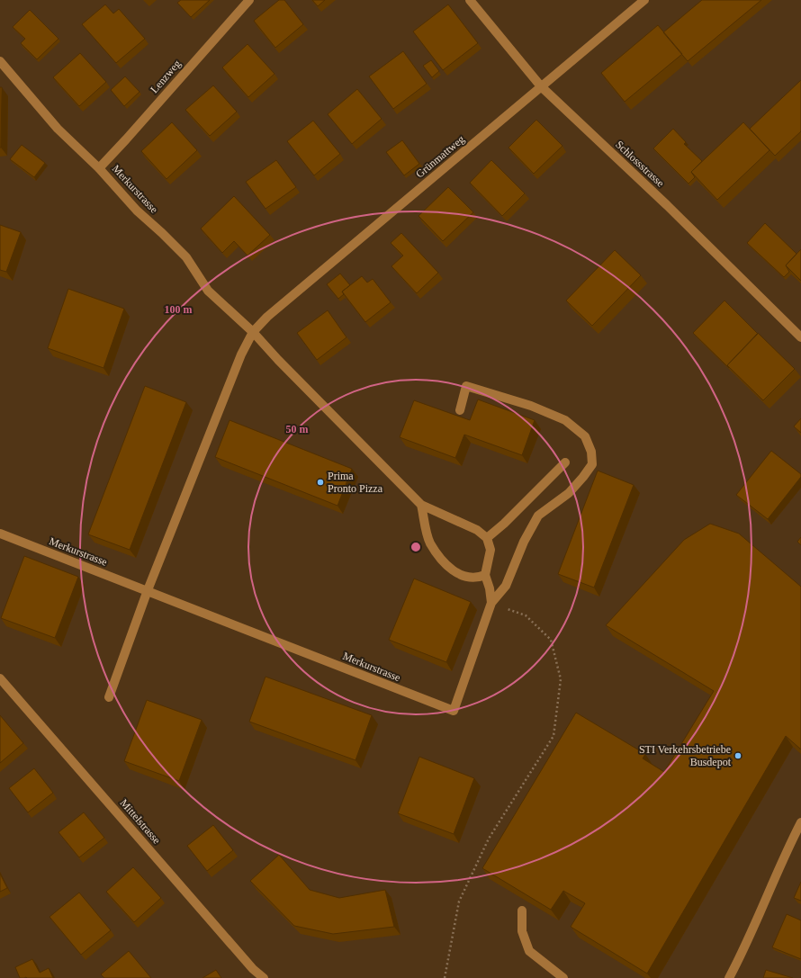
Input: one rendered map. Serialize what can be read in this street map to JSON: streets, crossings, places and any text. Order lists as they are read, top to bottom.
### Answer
{
  "streets": {
    "street": [
      "Lenzweg",
      "Grünmattweg",
      "Schlossstrasse",
      "Merkurstrasse",
      "Mittelstrasse"
    ]
  },
  "crossings": [
    ["Lenzweg", "Merkurstrasse"],
    ["Grünmattweg", "Schlossstrasse"],
    ["Grünmattweg", "Merkurstrasse"]
  ],
  "places": ["Prima Pronto Pizza", "STI Verkehrsbetriebe Busdepot"],
  "rings": ["100 m", "50 m"]
}
